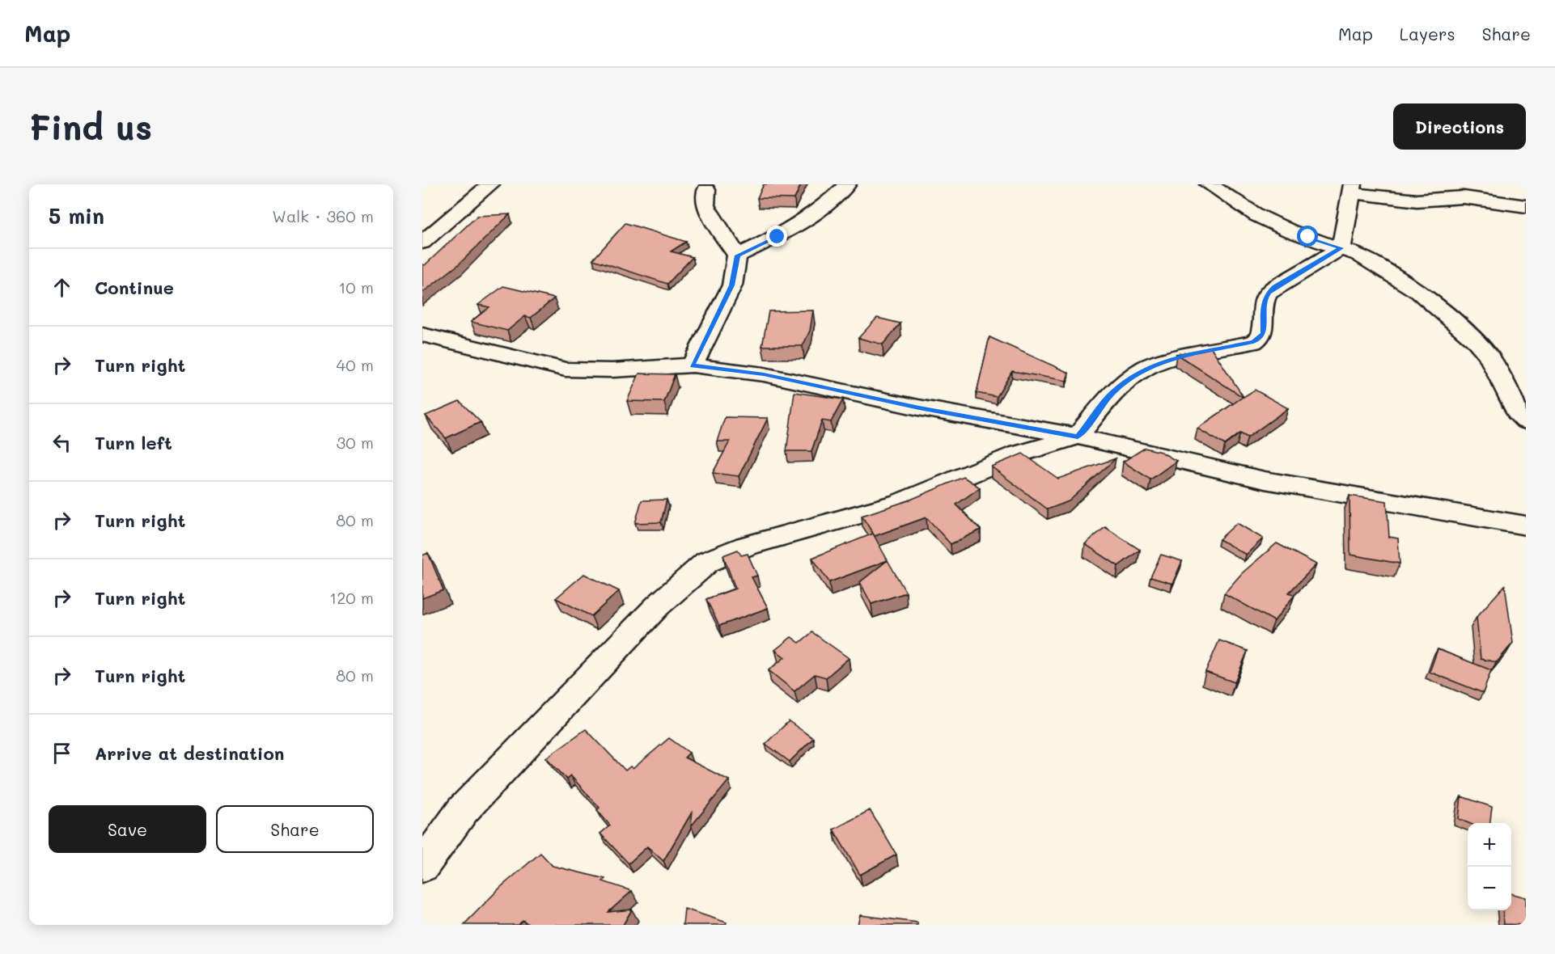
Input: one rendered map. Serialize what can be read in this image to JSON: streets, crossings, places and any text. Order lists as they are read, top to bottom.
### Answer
{
  "page": {
    "header": "Map",
    "nav": ["Map", "Layers", "Share"],
    "buttons": [
      "Directions",
      ["Save", "Share"]
    ],
    "title": "Find us",
    "heading": ["5 min", "Walk · 360 m"],
    "list": [
      ["Continue", "10 m"],
      ["Turn right", "40 m"],
      ["Turn left", "30 m"],
      ["Turn right", "80 m"],
      ["Turn right", "120 m"],
      ["Turn right", "80 m"],
      "Arrive at destination"
    ],
    "map_buttons": ["+", "−"]
  }
}
